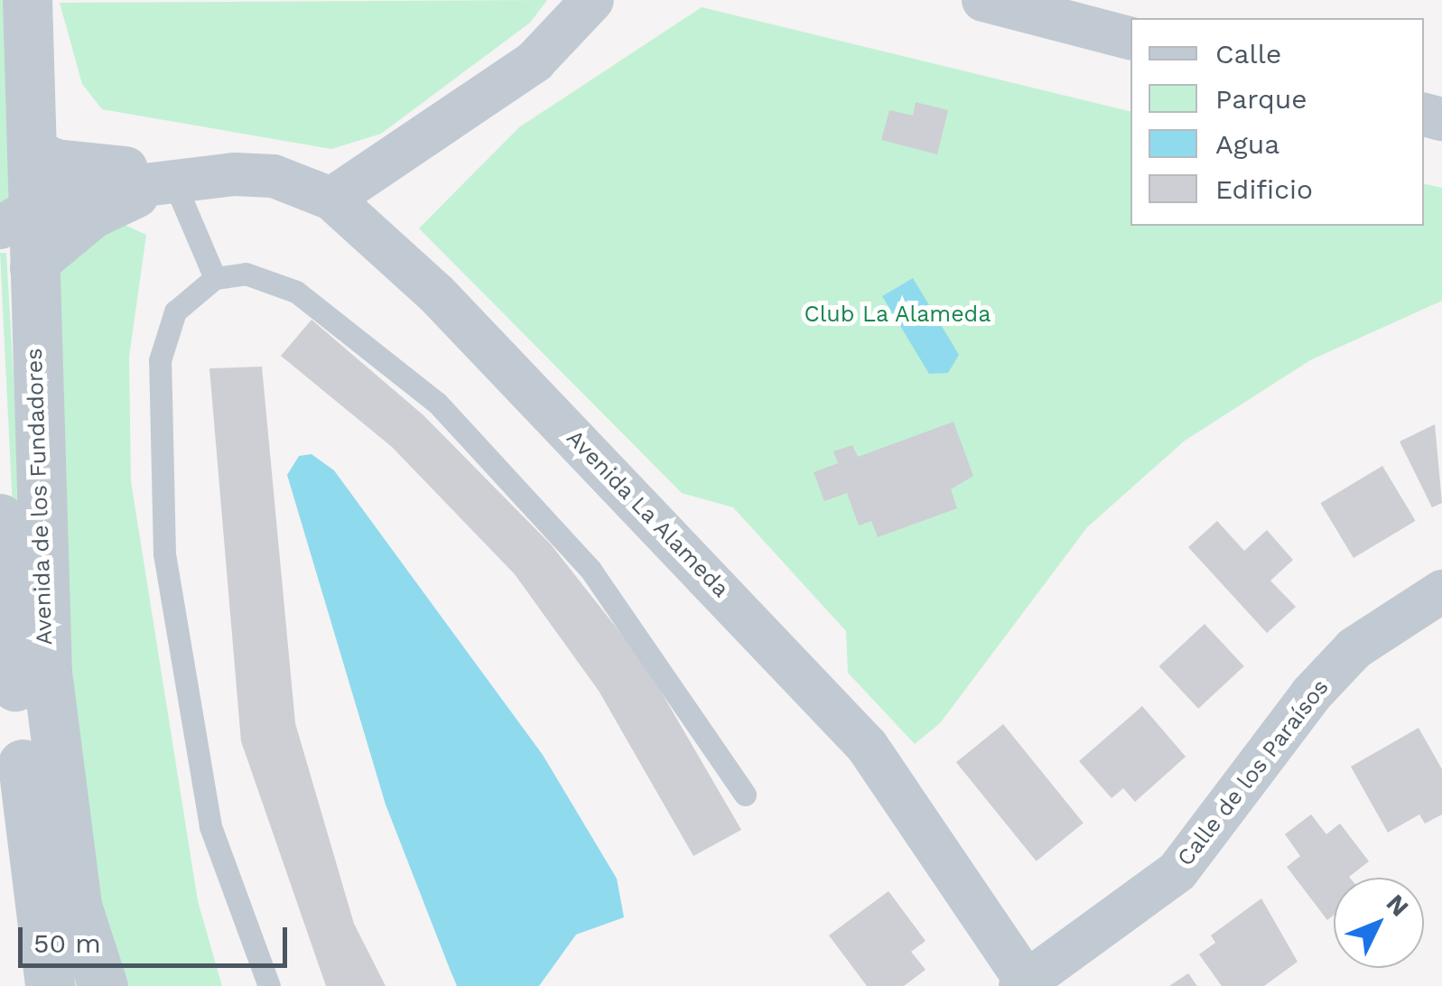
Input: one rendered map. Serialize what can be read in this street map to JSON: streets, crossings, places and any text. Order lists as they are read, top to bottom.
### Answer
{
  "streets": {
    "street": ["Avenida de los Fundadores", "Avenida La Alameda", "Calle de los Paraísos"]
  },
  "crossings": [
    ["Avenida de los Fundadores", "Avenida La Alameda"],
    ["Avenida La Alameda", "Calle de los Paraísos"]
  ],
  "parks": ["Club La Alameda"],
  "legend": [
    "Calle",
    "Parque",
    "Agua",
    "Edificio"
  ],
  "scale_bar": "50 m",
  "north": "top right"
}
